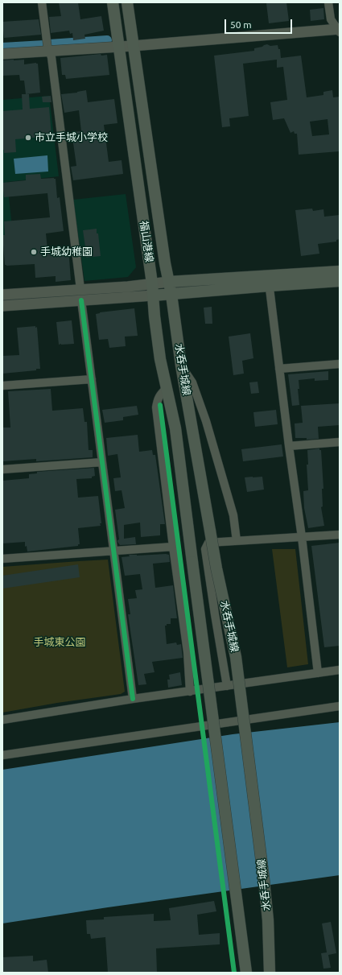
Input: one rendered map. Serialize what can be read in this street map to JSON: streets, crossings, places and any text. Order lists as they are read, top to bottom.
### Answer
{
  "streets": {
    "main road": ["福山港線", "水呑手城線"]
  },
  "crossings": [
    ["福山港線", "水呑手城線"]
  ],
  "parks": ["手城東公園"],
  "places": ["市立手城小学校", "手城幼稚園"],
  "scale_bar": "50 m"
}
